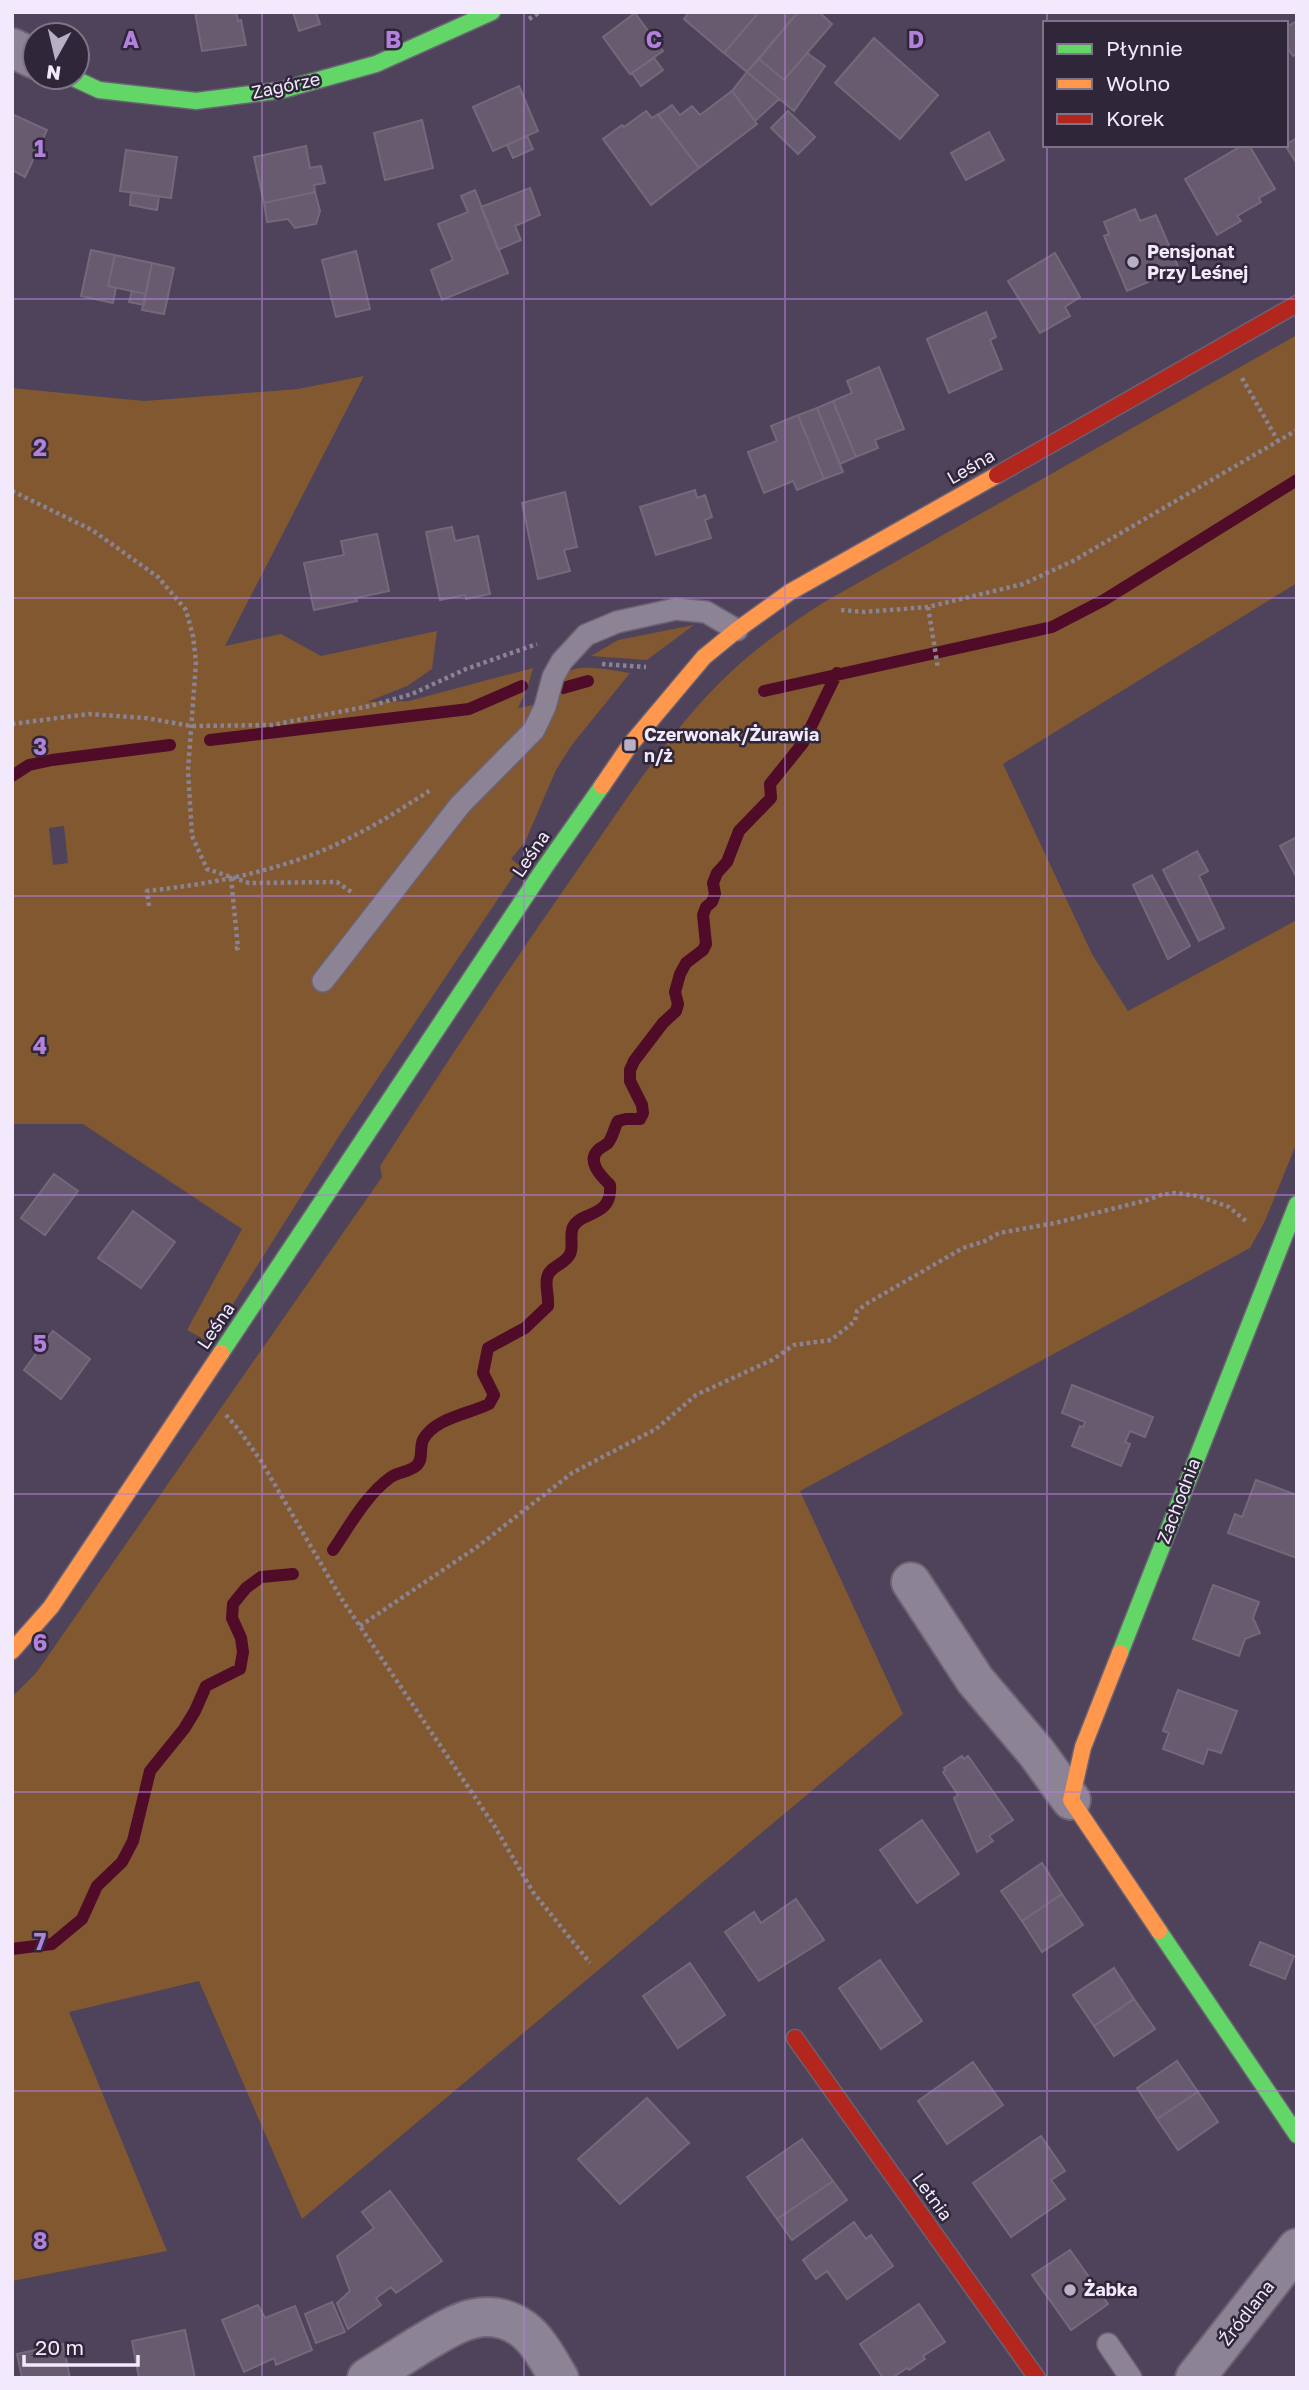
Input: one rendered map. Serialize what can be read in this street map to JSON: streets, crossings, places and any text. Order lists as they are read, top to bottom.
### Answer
{
  "streets": {
    "street": [
      "Zagórze",
      "Leśna",
      "Zachodnia",
      "Letnia",
      "Źródlana"
    ]
  },
  "places": {
    "other": ["Pensjonat Przy Leśnej", "Żabka"],
    "transit": ["Czerwonak/Żurawia n/ż"]
  },
  "legend": ["Płynnie", "Wolno", "Korek"],
  "scale_bar": "20 m",
  "north": "bottom",
  "grid": {
    "columns": [
      "A",
      "B",
      "C",
      "D"
    ],
    "rows": [
      "1",
      "2",
      "3",
      "4",
      "5",
      "6",
      "7",
      "8"
    ]
  }
}
